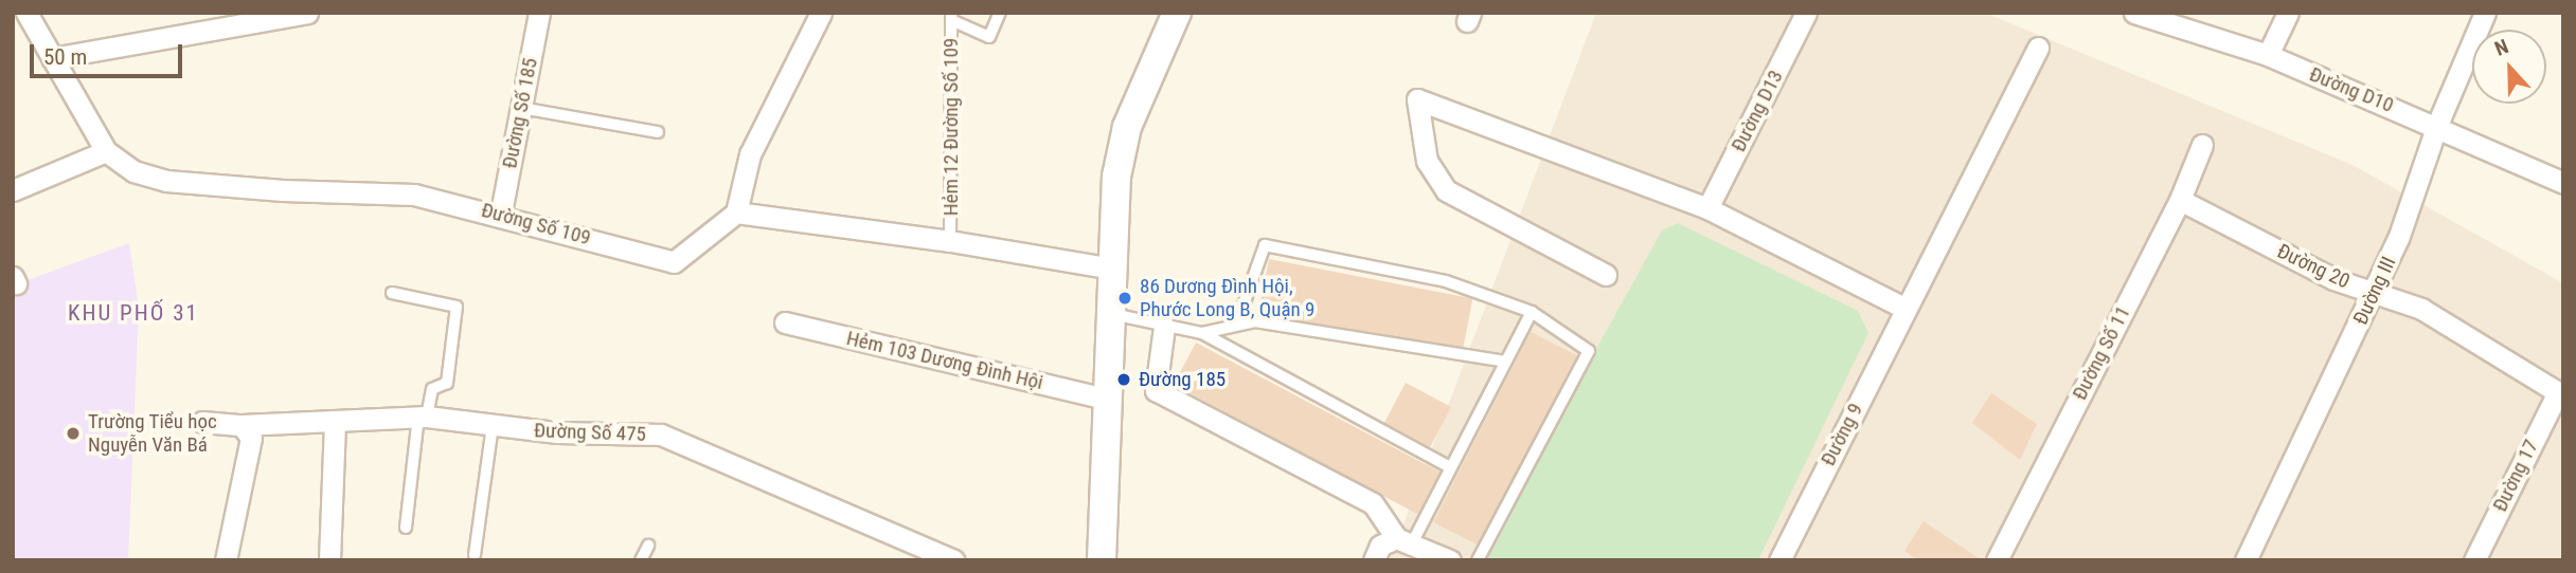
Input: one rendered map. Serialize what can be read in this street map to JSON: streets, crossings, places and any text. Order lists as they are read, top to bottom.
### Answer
{
  "streets": {
    "street": [
      "Đường D10",
      "Đường D13",
      "Đường Số 185",
      "Đường Số 109",
      "Đường 20",
      "Đường III",
      "Đường Số 11",
      "Hẻm 103 Dương Đình Hội",
      "Đường Số 475",
      "Đường 9",
      "Đường 17"
    ],
    "lane": ["Hẻm 12 Đường Số 109"]
  },
  "crossings": [
    ["Đường D10", "Đường III"],
    ["Đường Số 185", "Đường Số 109"],
    ["Đường 20", "Đường III"],
    ["Đường 20", "Đường Số 11"],
    ["Đường 20", "Đường 17"]
  ],
  "districts": ["KHU PHỐ 31"],
  "places": ["86 Dương Đình Hội, Phước Long B, Quận 9", "Đường 185", "Trường Tiểu học Nguyễn Văn Bá"],
  "scale_bar": "50 m",
  "north": "top"
}
